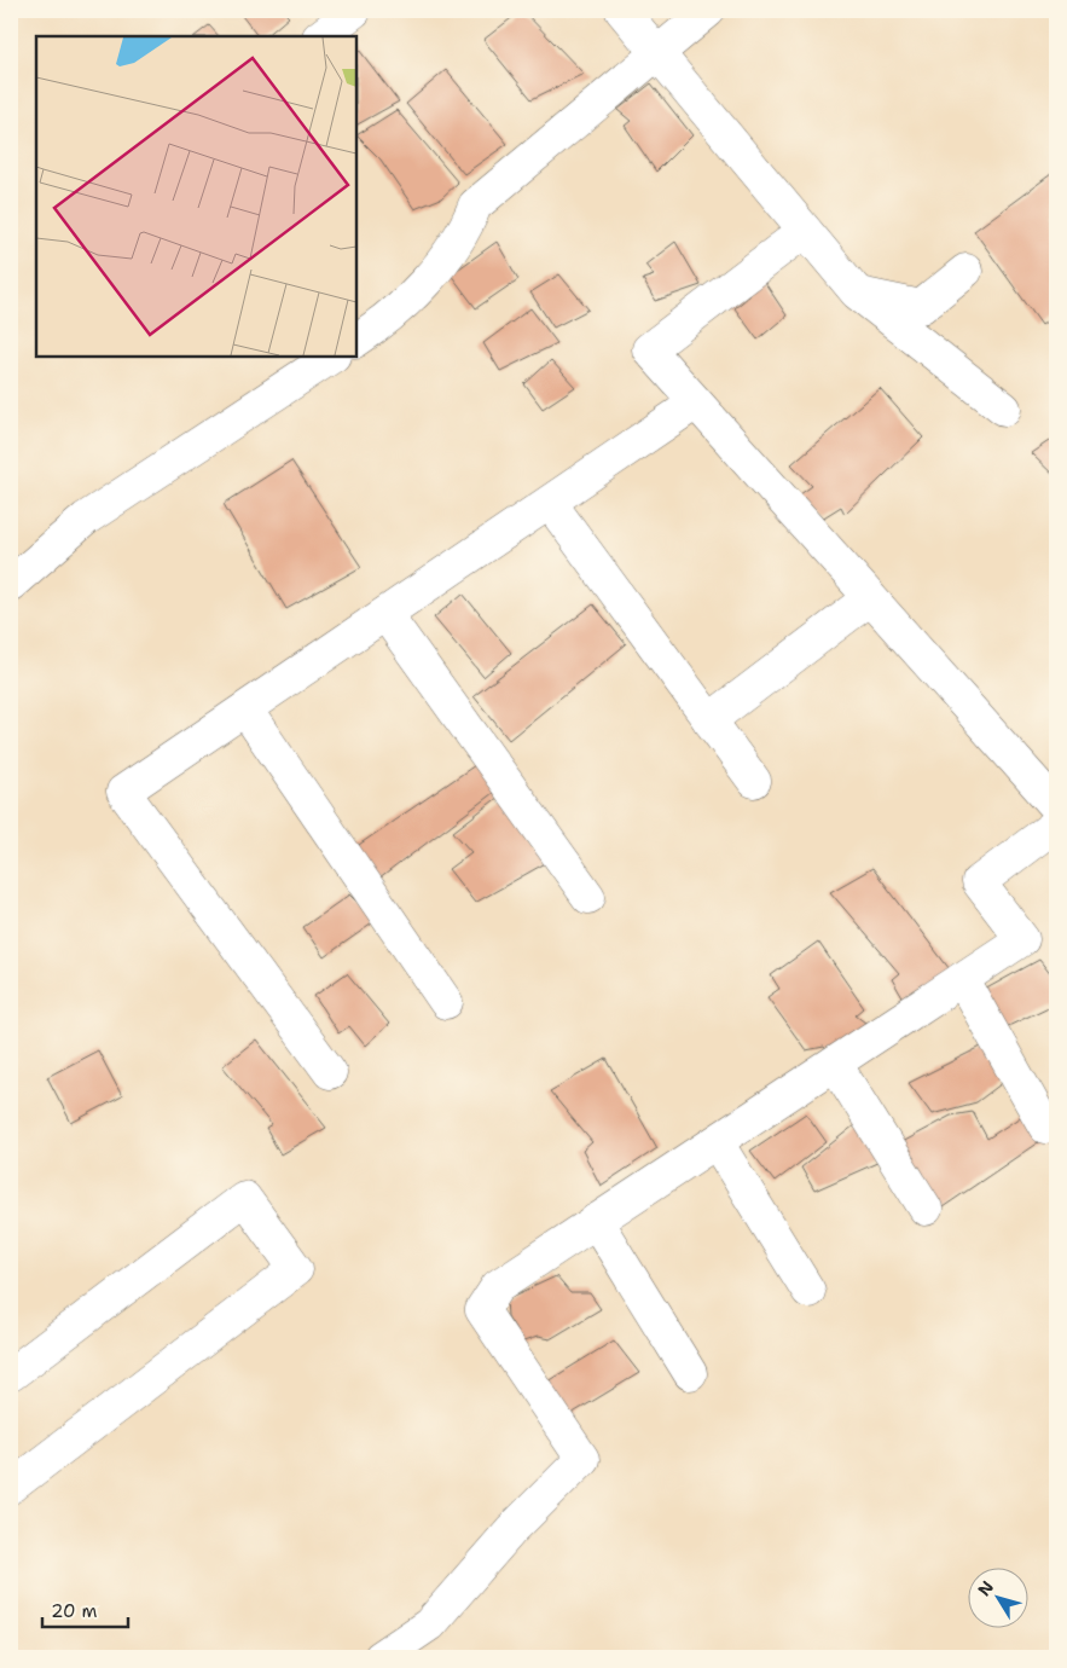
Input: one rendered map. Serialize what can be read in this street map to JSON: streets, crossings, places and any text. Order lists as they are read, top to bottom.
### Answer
{
  "scale_bar": "20 m",
  "north": "top left"
}
